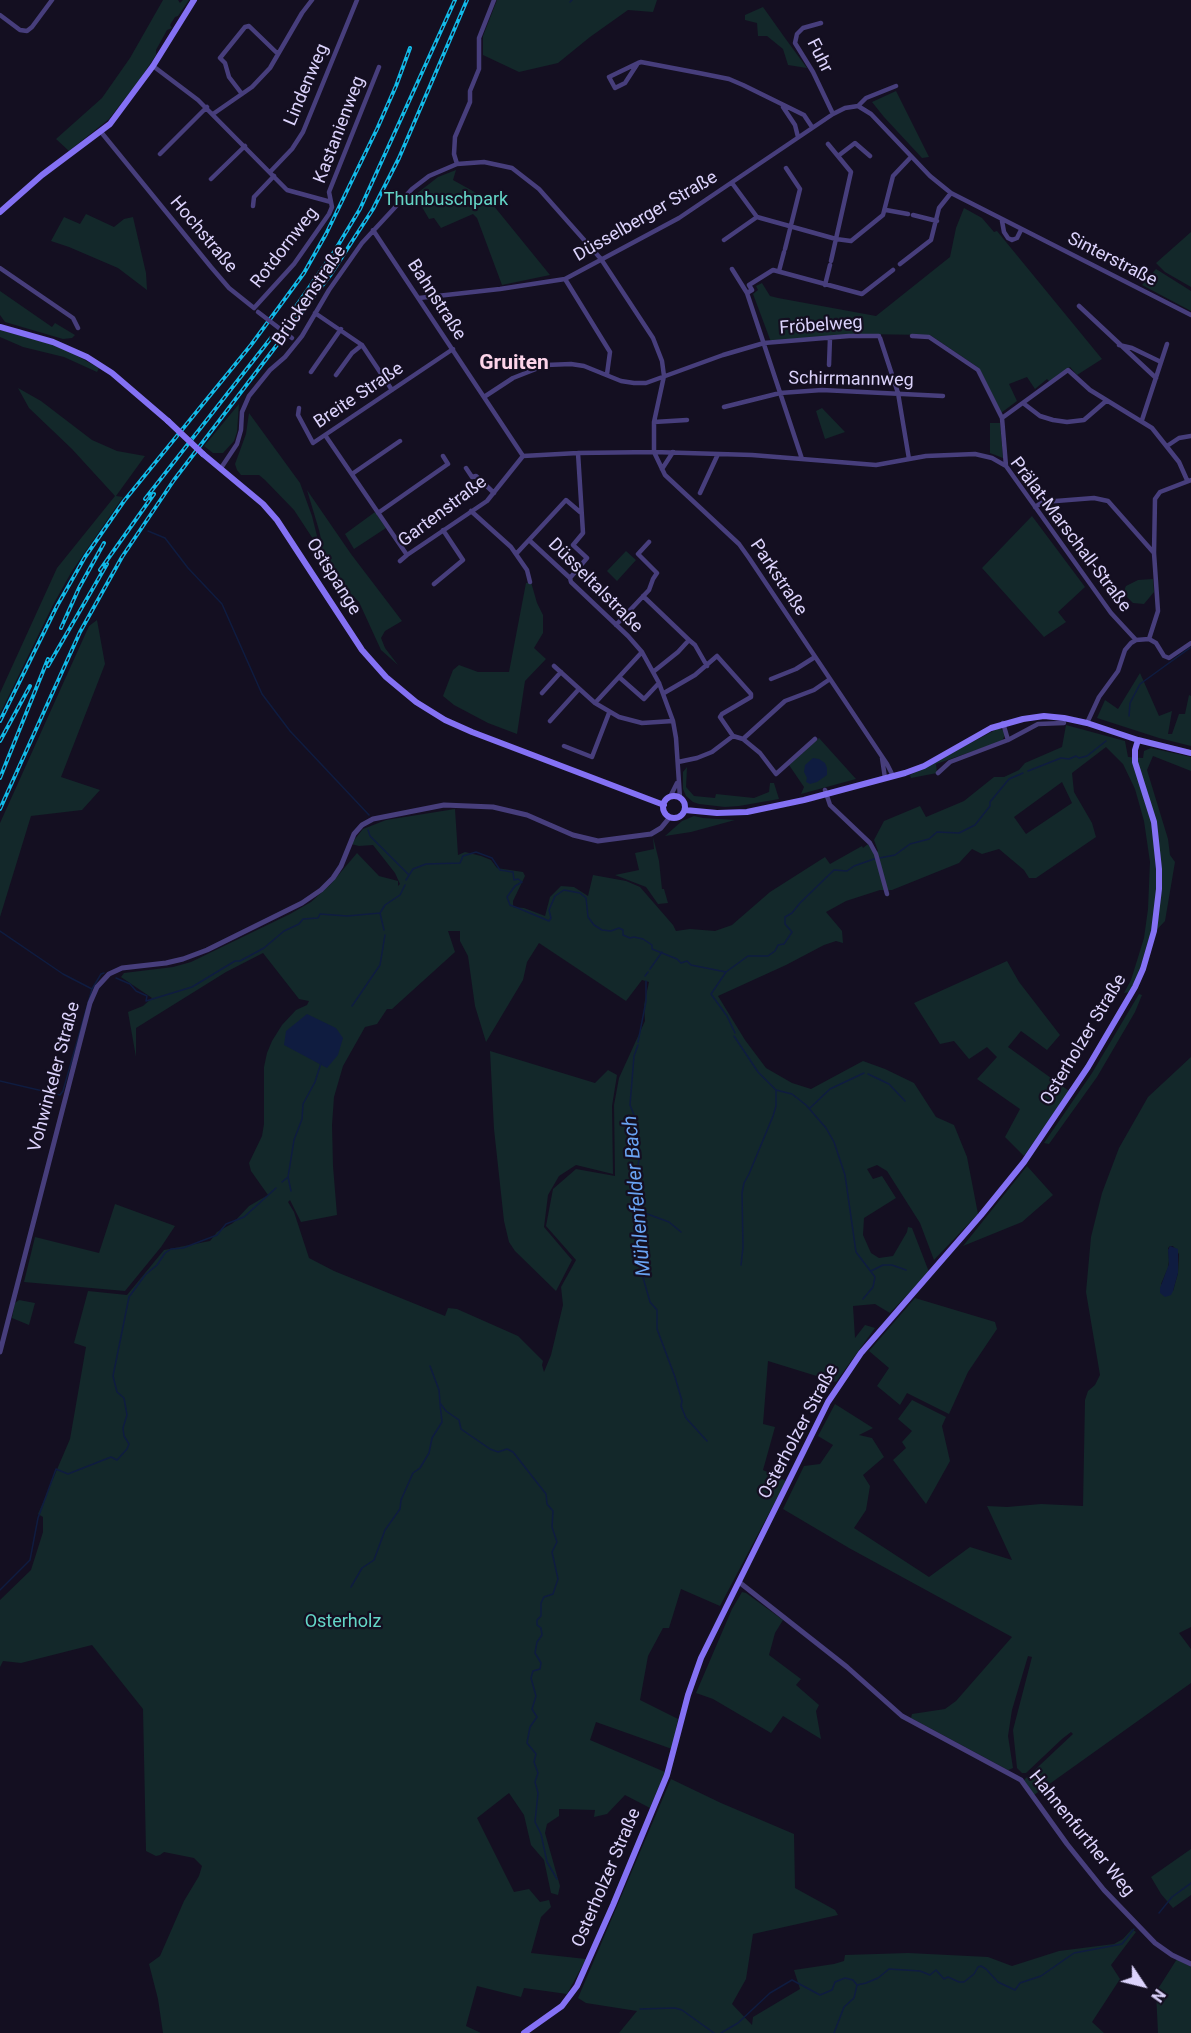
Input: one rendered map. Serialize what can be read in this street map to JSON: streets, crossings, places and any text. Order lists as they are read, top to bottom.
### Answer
{
  "streets": {
    "main road": ["Ostspange", "Osterholzer Straße"],
    "street": [
      "Fuhr",
      "Lindenweg",
      "Kastanienweg",
      "Düsselberger Straße",
      "Hochstraße",
      "Rotdornweg",
      "Sinterstraße",
      "Brückenstraße",
      "Bahnstraße",
      "Fröbelweg",
      "Schirrmannweg",
      "Breite Straße",
      "Gartenstraße",
      "Prälat-Marschall-Straße",
      "Parkstraße",
      "Düsseltalstraße",
      "Vohwinkeler Straße",
      "Hahnenfurther Weg"
    ]
  },
  "crossings": [
    ["Fuhr", "Düsselberger Straße"],
    ["Kastanienweg", "Rotdornweg"],
    ["Düsselberger Straße", "Sinterstraße"],
    ["Düsselberger Straße", "Bahnstraße"],
    ["Hochstraße", "Rotdornweg"],
    ["Hochstraße", "Brückenstraße"],
    ["Brückenstraße", "Bahnstraße"],
    ["Brückenstraße", "Ostspange"],
    ["Bahnstraße", "Fröbelweg"],
    ["Bahnstraße", "Breite Straße"],
    ["Bahnstraße", "Gartenstraße"],
    ["Fröbelweg", "Schirrmannweg"],
    ["Fröbelweg", "Prälat-Marschall-Straße"],
    ["Prälat-Marschall-Straße", "Parkstraße"],
    ["Ostspange", "Düsseltalstraße"],
    ["Ostspange", "Vohwinkeler Straße"],
    ["Düsseltalstraße", "Vohwinkeler Straße"],
    ["Osterholzer Straße", "Hahnenfurther Weg"]
  ],
  "districts": ["Gruiten"],
  "water": ["Mühlenfelder Bach"],
  "parks": ["Thunbuschpark", "Osterholz"],
  "north": "bottom right"
}
